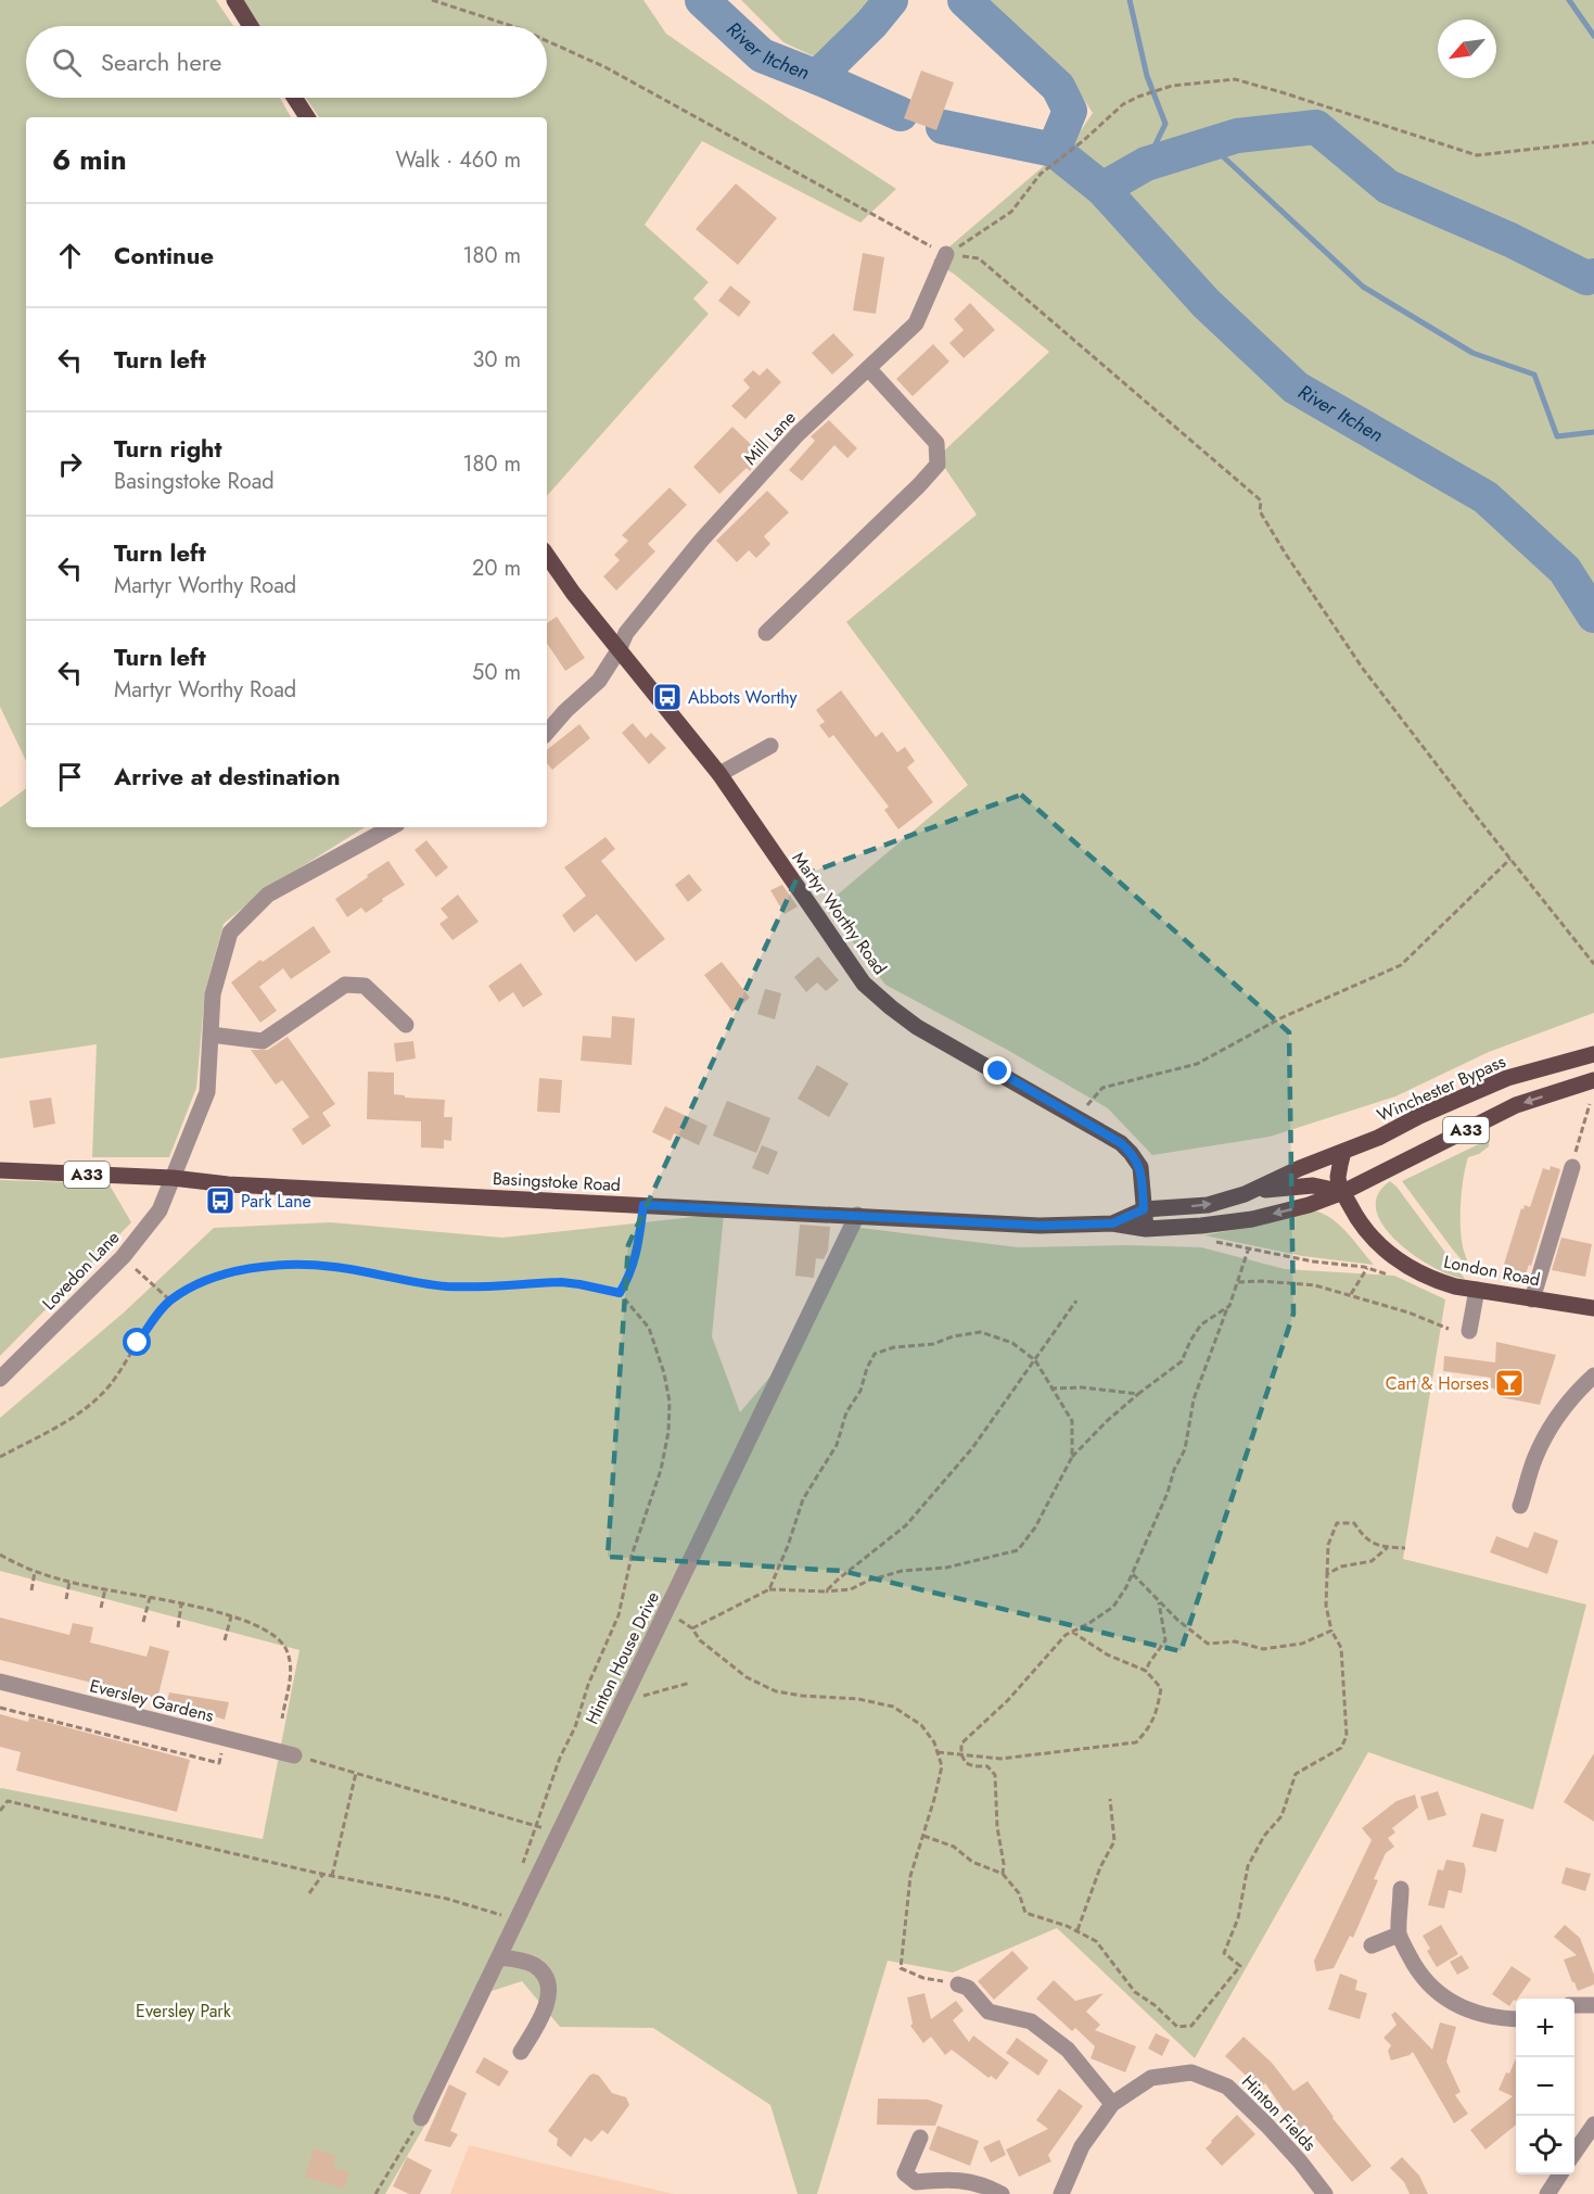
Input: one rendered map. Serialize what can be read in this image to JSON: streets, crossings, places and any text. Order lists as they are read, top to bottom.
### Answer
{
  "streets": {
    "main road": [
      "Martyr Worthy Road",
      "Winchester Bypass",
      "A33",
      "Basingstoke Road",
      "London Road"
    ],
    "street": [
      "Mill Lane",
      "Lovedon Lane",
      "Hinton House Drive",
      "Eversley Gardens",
      "Hinton Fields"
    ]
  },
  "crossings": [
    ["Mill Lane", "Martyr Worthy Road"],
    ["Martyr Worthy Road", "Basingstoke Road"],
    ["Winchester Bypass", "Basingstoke Road"],
    ["Winchester Bypass", "London Road"],
    ["A33", "Basingstoke Road"],
    ["A33", "London Road"],
    ["Basingstoke Road", "Lovedon Lane"],
    ["Basingstoke Road", "London Road"],
    ["Basingstoke Road", "Hinton House Drive"]
  ],
  "water": ["River Itchen"],
  "parks": ["Eversley Park"],
  "places": {
    "bus stop": ["Abbots Worthy", "Park Lane"],
    "bar": ["Cart & Horses"]
  },
  "north": "bottom left",
  "page": {
    "search": "Search here",
    "heading": ["6 min", "Walk · 460 m"],
    "list": [
      ["Continue", "180 m"],
      ["Turn left", "30 m"],
      ["Turn right", "Basingstoke Road", "180 m"],
      ["Turn left", "Martyr Worthy Road", "20 m"],
      ["Turn left", "Martyr Worthy Road", "50 m"],
      "Arrive at destination"
    ],
    "map_buttons": ["+", "−"]
  }
}
